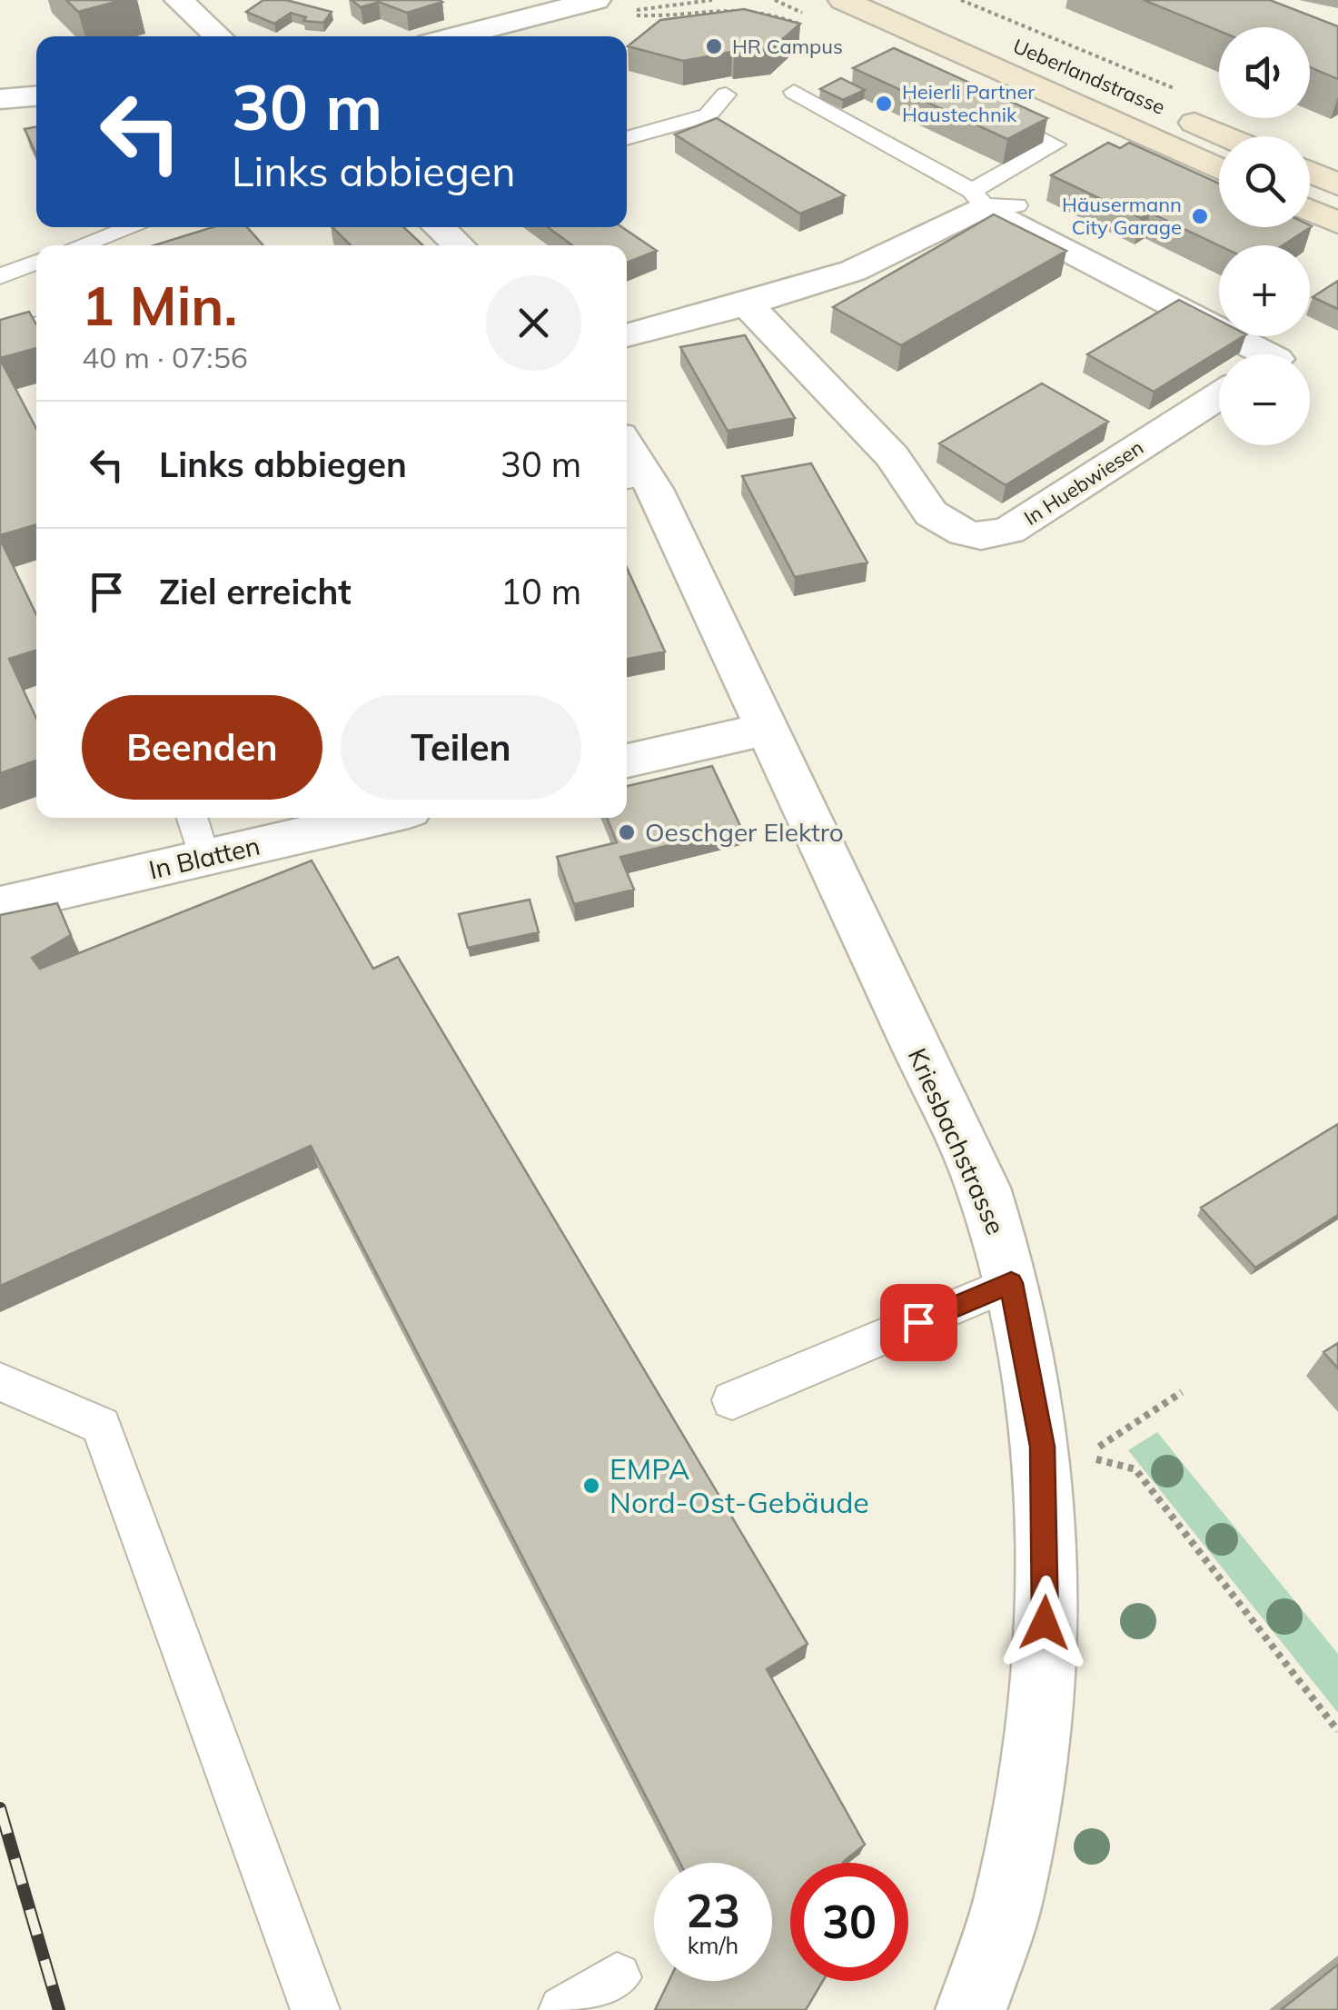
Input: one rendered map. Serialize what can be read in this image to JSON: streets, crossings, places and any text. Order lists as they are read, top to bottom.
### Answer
{
  "streets": {
    "main road": ["Ueberlandstrasse"],
    "street": ["In Huebwiesen", "In Blatten", "Kriesbachstrasse"]
  },
  "places": [
    "HR Campus",
    "Heierli Partner Haustechnik",
    "Häusermann City Garage",
    "Oeschger Elektro",
    "EMPA Nord-Ost-Gebäude"
  ],
  "page": {
    "map_buttons": ["+", "−"],
    "turn": ["30 m", "Links abbiegen"],
    "heading": ["1 Min.", "40 m · 07:56"],
    "list": [
      {
        "name": "Links abbiegen",
        "value": "30 m"
      },
      {
        "name": "Ziel erreicht",
        "value": "10 m"
      }
    ],
    "buttons": ["Beenden", "Teilen"],
    "speed": "23 km/h",
    "limit": "30"
  }
}
